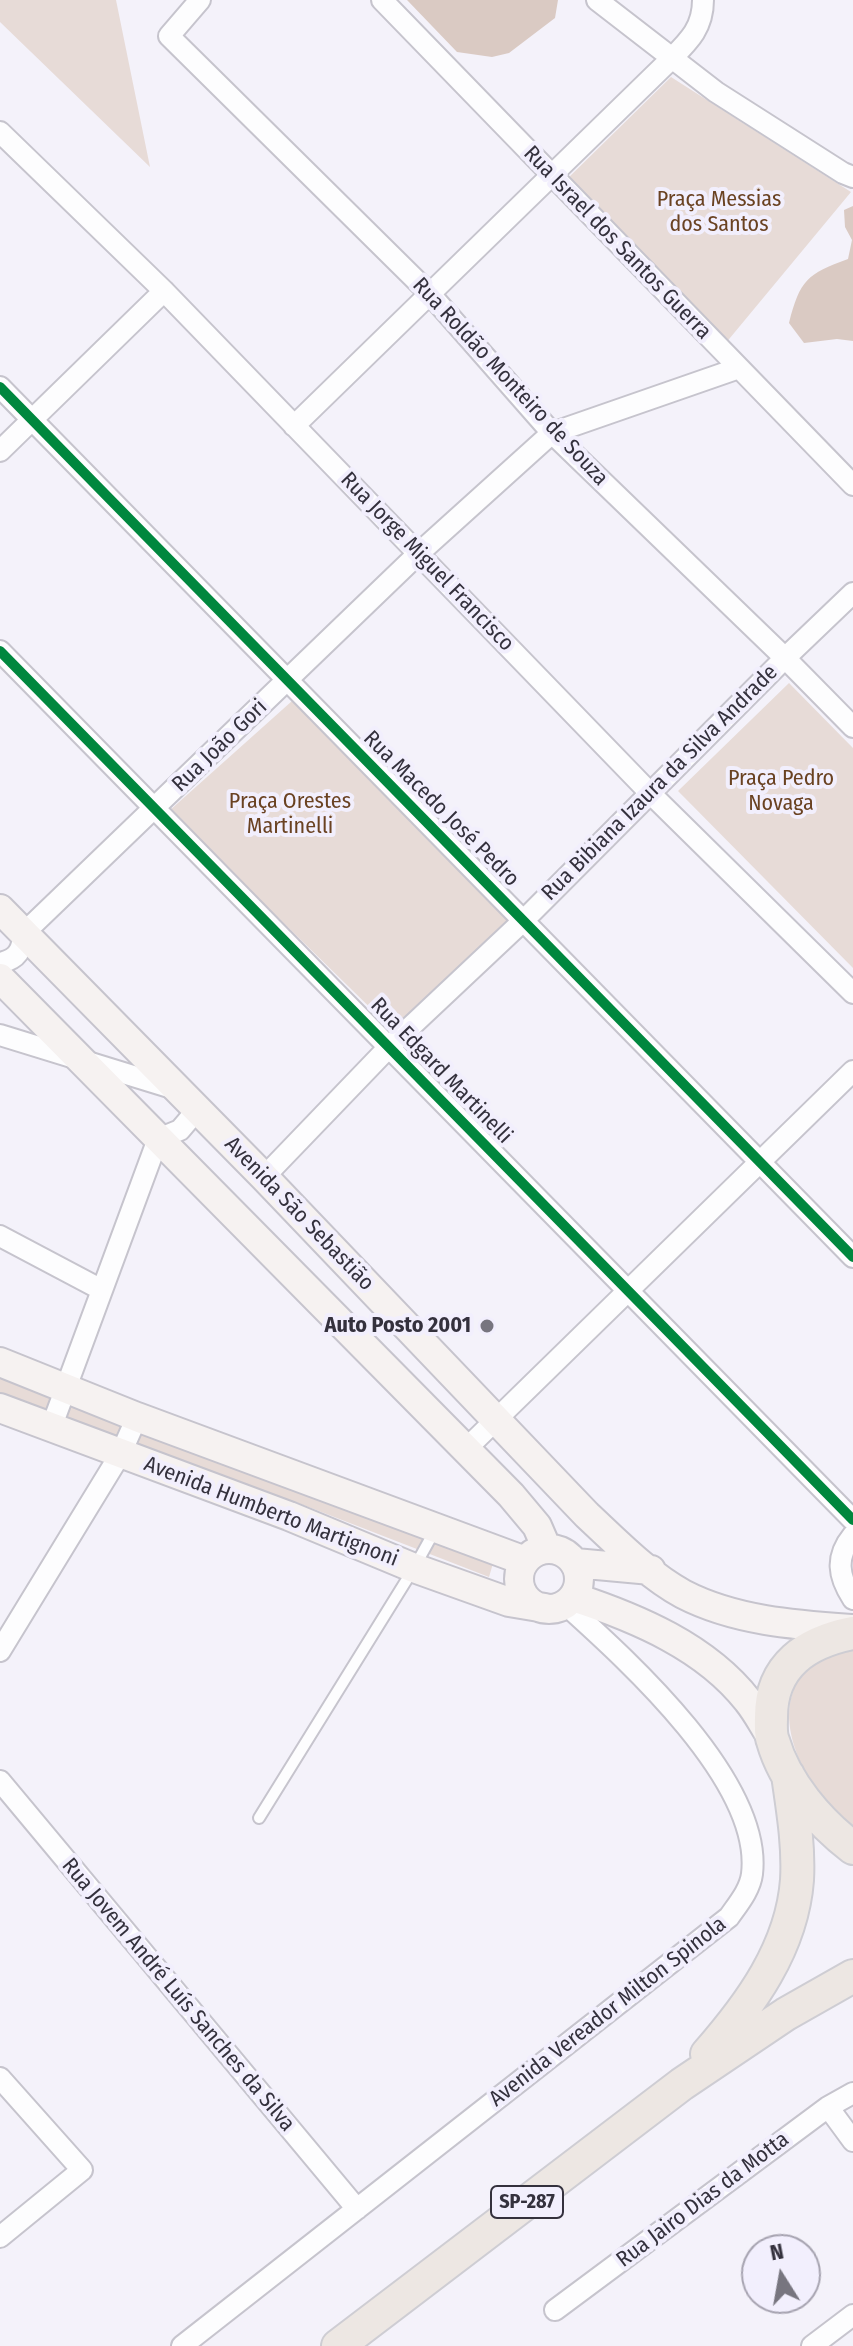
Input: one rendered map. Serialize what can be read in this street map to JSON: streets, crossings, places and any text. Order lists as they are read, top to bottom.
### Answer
{
  "streets": {
    "main road": ["Avenida São Sebastião", "Avenida Humberto Martignoni", "SP-287"],
    "street": [
      "Rua Israel dos Santos Guerra",
      "Rua Roldão Monteiro de Souza",
      "Rua Jorge Miguel Francisco",
      "Rua João Gori",
      "Rua Bibiana Izaura da Silva Andrade",
      "Rua Macedo José Pedro",
      "Rua Edgard Martinelli",
      "Rua Jovem André Luís Sanches da Silva",
      "Avenida Vereador Milton Spinola",
      "Rua Jairo Dias da Motta"
    ]
  },
  "crossings": [
    ["Rua Israel dos Santos Guerra", "Rua João Gori"],
    ["Rua Roldão Monteiro de Souza", "Rua João Gori"],
    ["Rua Roldão Monteiro de Souza", "Rua Bibiana Izaura da Silva Andrade"],
    ["Rua Jorge Miguel Francisco", "Rua João Gori"],
    ["Rua Jorge Miguel Francisco", "Rua Bibiana Izaura da Silva Andrade"],
    ["Rua João Gori", "Rua Macedo José Pedro"],
    ["Rua João Gori", "Rua Edgard Martinelli"],
    ["Rua João Gori", "Avenida São Sebastião"],
    ["Rua Bibiana Izaura da Silva Andrade", "Rua Macedo José Pedro"],
    ["Rua Bibiana Izaura da Silva Andrade", "Rua Edgard Martinelli"],
    ["Rua Bibiana Izaura da Silva Andrade", "Avenida São Sebastião"],
    ["Avenida São Sebastião", "Avenida Humberto Martignoni"],
    ["Avenida São Sebastião", "Avenida Vereador Milton Spinola"],
    ["Avenida Humberto Martignoni", "Avenida Vereador Milton Spinola"],
    ["Rua Jovem André Luís Sanches da Silva", "Avenida Vereador Milton Spinola"]
  ],
  "parks": ["Praça Messias dos Santos", "Praça Pedro Novaga", "Praça Orestes Martinelli"],
  "places": ["Auto Posto 2001"],
  "north": "top"
}
